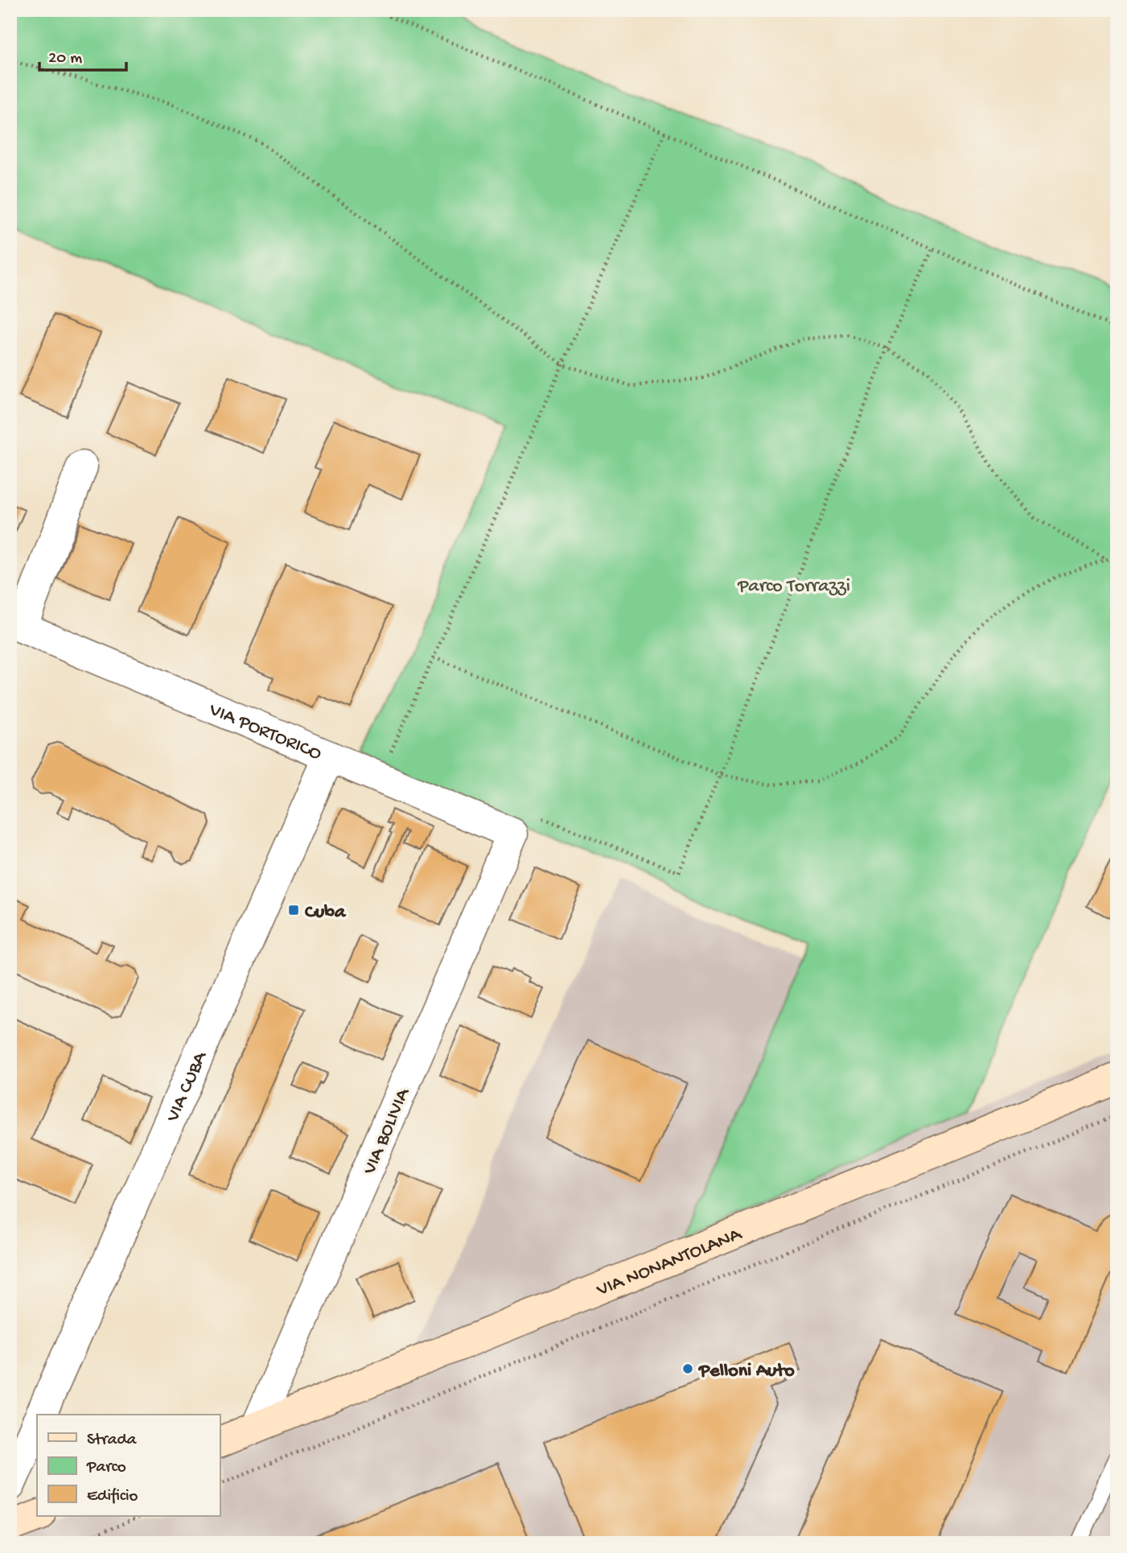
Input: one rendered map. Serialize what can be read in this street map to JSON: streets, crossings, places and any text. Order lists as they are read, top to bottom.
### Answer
{
  "streets": {
    "main road": ["VIA NONANTOLANA"],
    "street": ["VIA PORTORICO", "VIA CUBA", "VIA BOLIVIA"]
  },
  "crossings": [
    ["VIA PORTORICO", "VIA CUBA"],
    ["VIA PORTORICO", "VIA BOLIVIA"],
    ["VIA BOLIVIA", "VIA NONANTOLANA"]
  ],
  "parks": ["Parco Torrazzi"],
  "places": {
    "transit": ["Cuba"],
    "other": ["Pelloni Auto"]
  },
  "legend": ["Strada", "Parco", "Edificio"],
  "scale_bar": "20 m"
}
